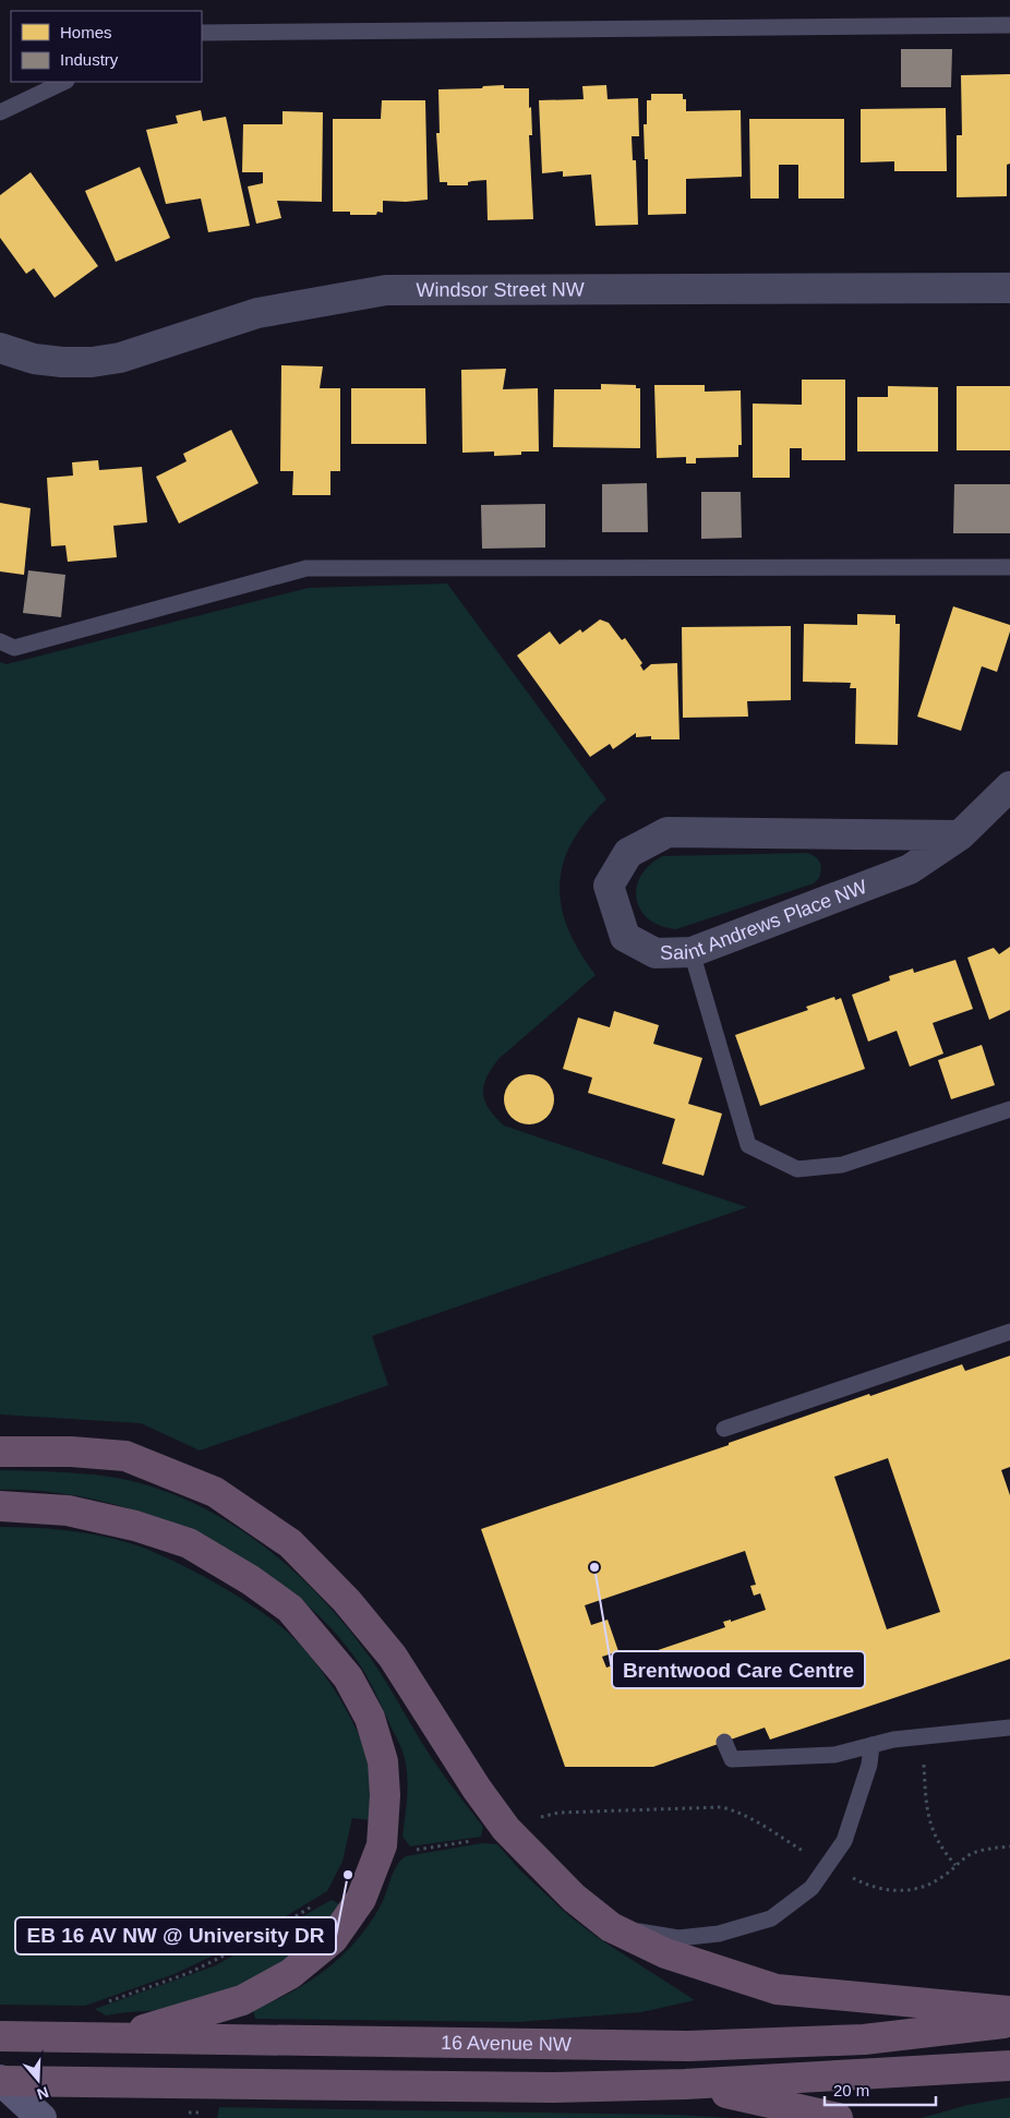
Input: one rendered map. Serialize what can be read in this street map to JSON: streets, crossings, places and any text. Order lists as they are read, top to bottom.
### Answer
{
  "streets": {
    "highway": ["16 Avenue NW"],
    "street": ["Windsor Street NW", "Saint Andrews Place NW"]
  },
  "places": ["Brentwood Care Centre", "EB 16 AV NW @ University DR"],
  "legend": ["Homes", "Industry"],
  "scale_bar": "20 m",
  "north": "bottom"
}
